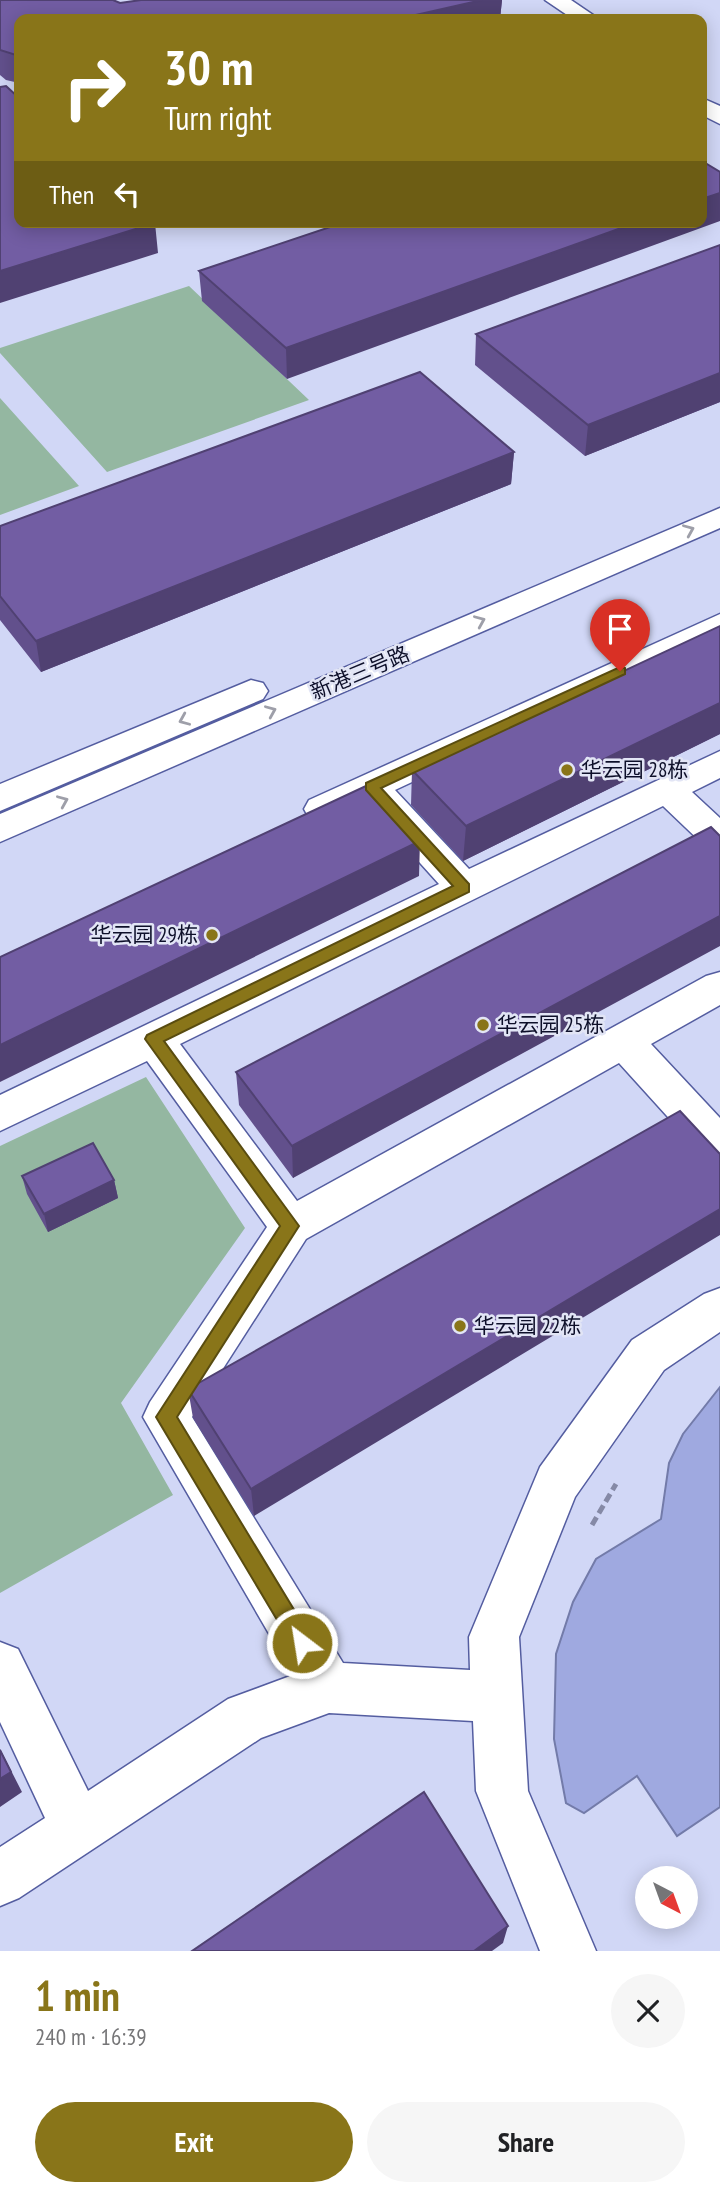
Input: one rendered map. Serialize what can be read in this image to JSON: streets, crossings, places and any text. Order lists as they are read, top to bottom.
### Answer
{
  "streets": {
    "street": ["新港三号路"]
  },
  "places": [
    "华云园 28栋",
    "华云园 29栋",
    "华云园 25栋",
    "华云园 22栋"
  ],
  "north": "bottom right",
  "page": {
    "turn": ["30 m", "Turn right"],
    "then": "Then",
    "heading": ["1 min", "240 m · 16:39"],
    "buttons": ["Exit", "Share"]
  }
}
